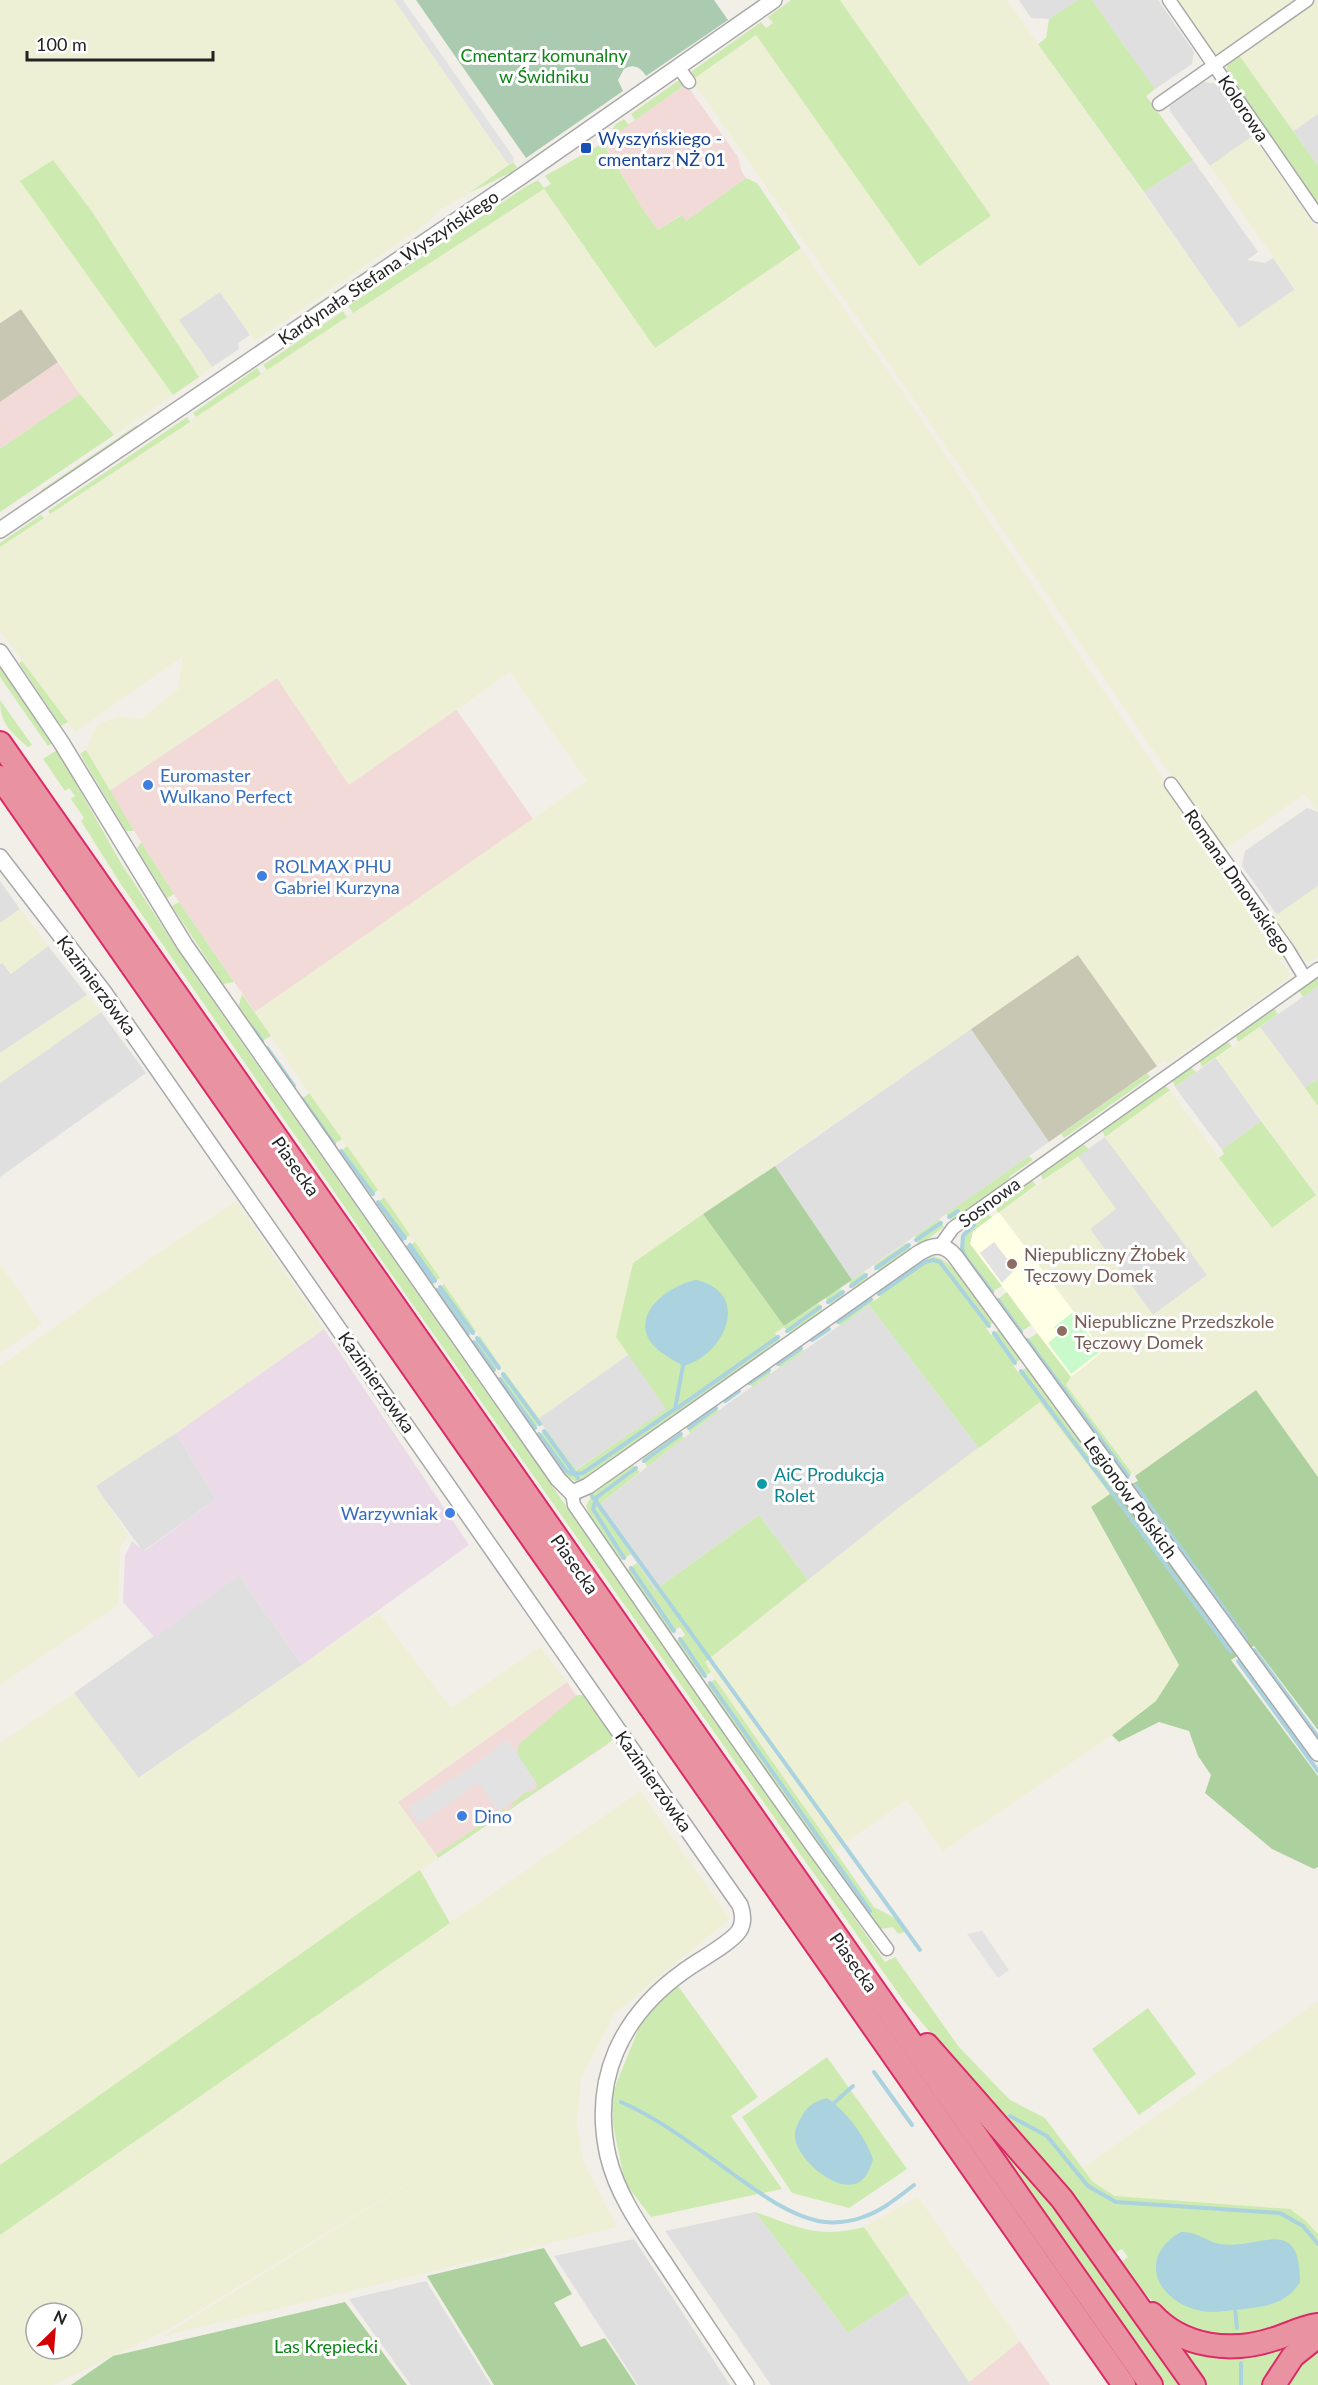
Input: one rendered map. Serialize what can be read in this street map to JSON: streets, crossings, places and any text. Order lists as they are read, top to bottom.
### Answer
{
  "streets": {
    "highway": ["Piasecka"],
    "street": [
      "Kolorowa",
      "Kardynała Stefana Wyszyńskiego",
      "Romana Dmowskiego",
      "Kazimierzówka",
      "Sosnowa",
      "Legionów Polskich"
    ]
  },
  "crossings": [
    ["Romana Dmowskiego", "Sosnowa"],
    ["Sosnowa", "Legionów Polskich"]
  ],
  "parks": ["Cmentarz komunalny w Świdniku", "Las Krępiecki"],
  "places": {
    "transit": ["Wyszyńskiego - cmentarz NŻ 01"],
    "other": [
      "Euromaster Wulkano Perfect",
      "ROLMAX PHU Gabriel Kurzyna",
      "Niepubliczny Żłobek Tęczowy Domek",
      "Niepubliczne Przedszkole Tęczowy Domek",
      "AiC Produkcja Rolet",
      "Warzywniak",
      "Dino"
    ]
  },
  "scale_bar": "100 m",
  "north": "top right"
}
